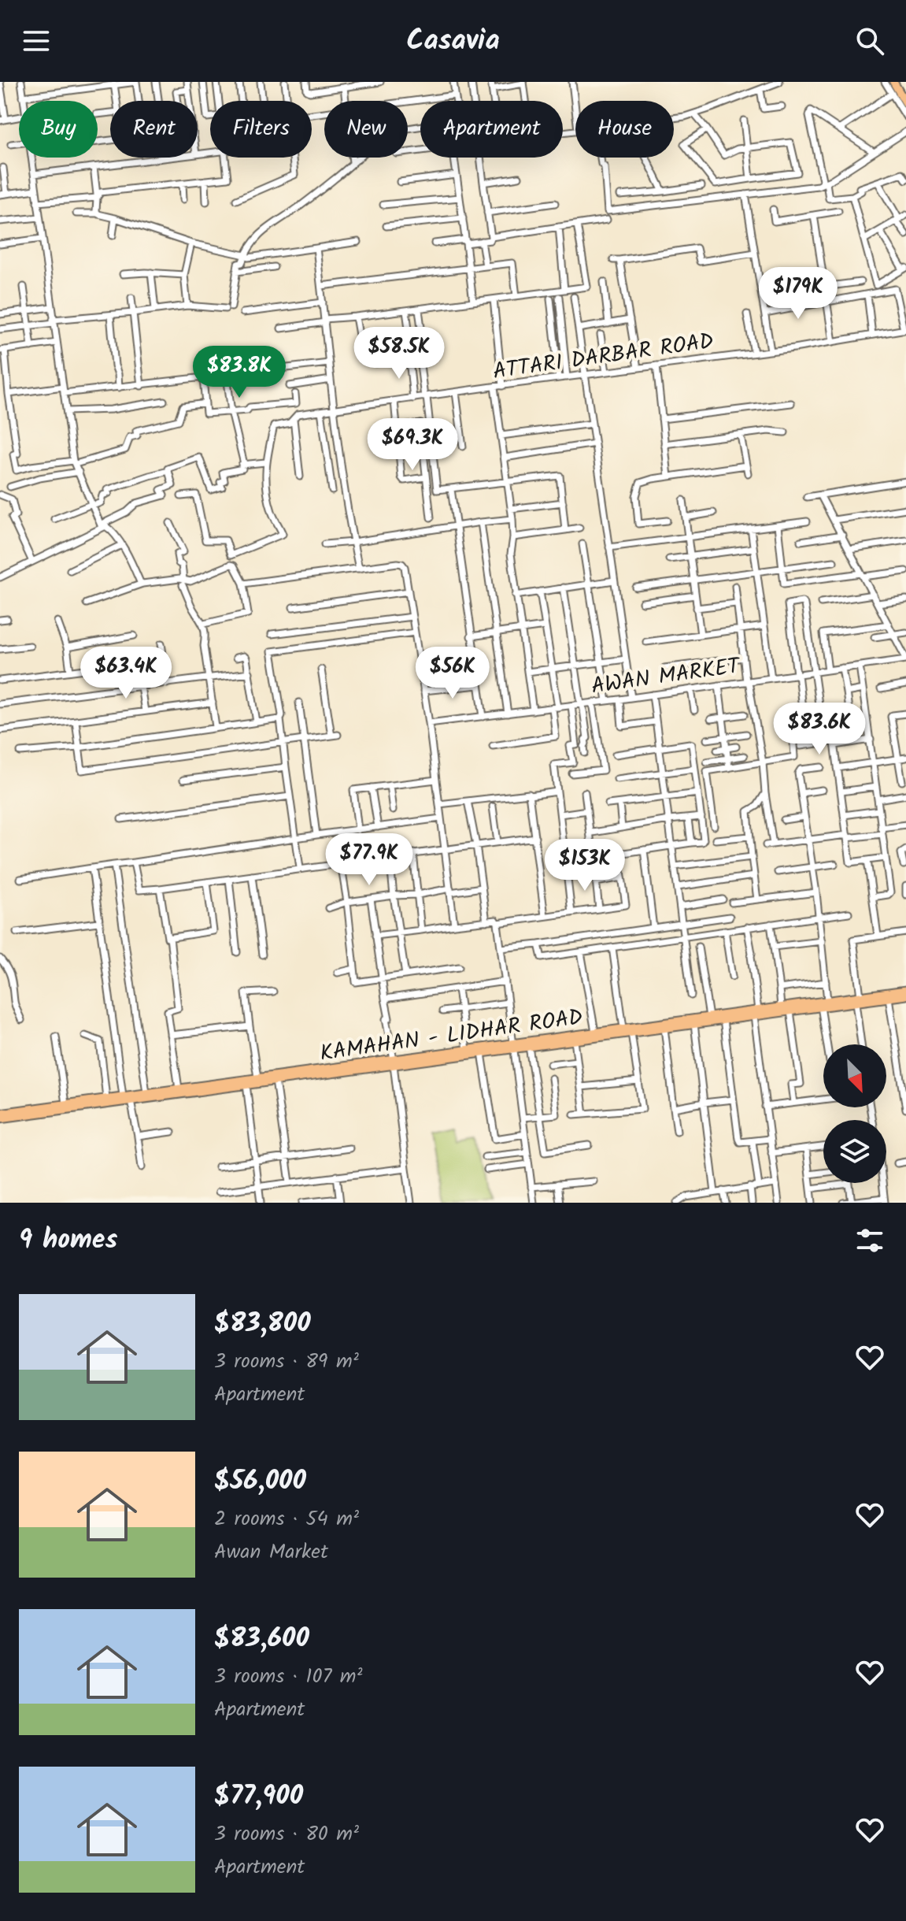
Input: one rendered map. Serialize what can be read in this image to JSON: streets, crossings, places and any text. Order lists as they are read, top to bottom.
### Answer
{
  "streets": {
    "main road": ["KAMAHAN - LIDHAR ROAD"],
    "street": ["ATTARI DARBAR ROAD", "AWAN MARKET"]
  },
  "north": "bottom right",
  "page": {
    "header": "Casavia",
    "chip": [
      "Buy",
      "Rent",
      "Filters",
      "New",
      "Apartment",
      "House"
    ],
    "price": [
      "$179K",
      "$58.5K",
      "$83.8K",
      "$69.3K",
      "$63.4K",
      "$56K",
      "$83.6K",
      "$77.9K",
      "$153K"
    ],
    "heading": "9 homes",
    "list": [
      {
        "name": "$83,800",
        "note": "3 rooms · 89 m² · Apartment"
      },
      {
        "name": "$56,000",
        "note": "2 rooms · 54 m² · Awan Market"
      },
      {
        "name": "$83,600",
        "note": "3 rooms · 107 m² · Apartment"
      },
      {
        "name": "$77,900",
        "note": "3 rooms · 80 m² · Apartment"
      }
    ]
  }
}
